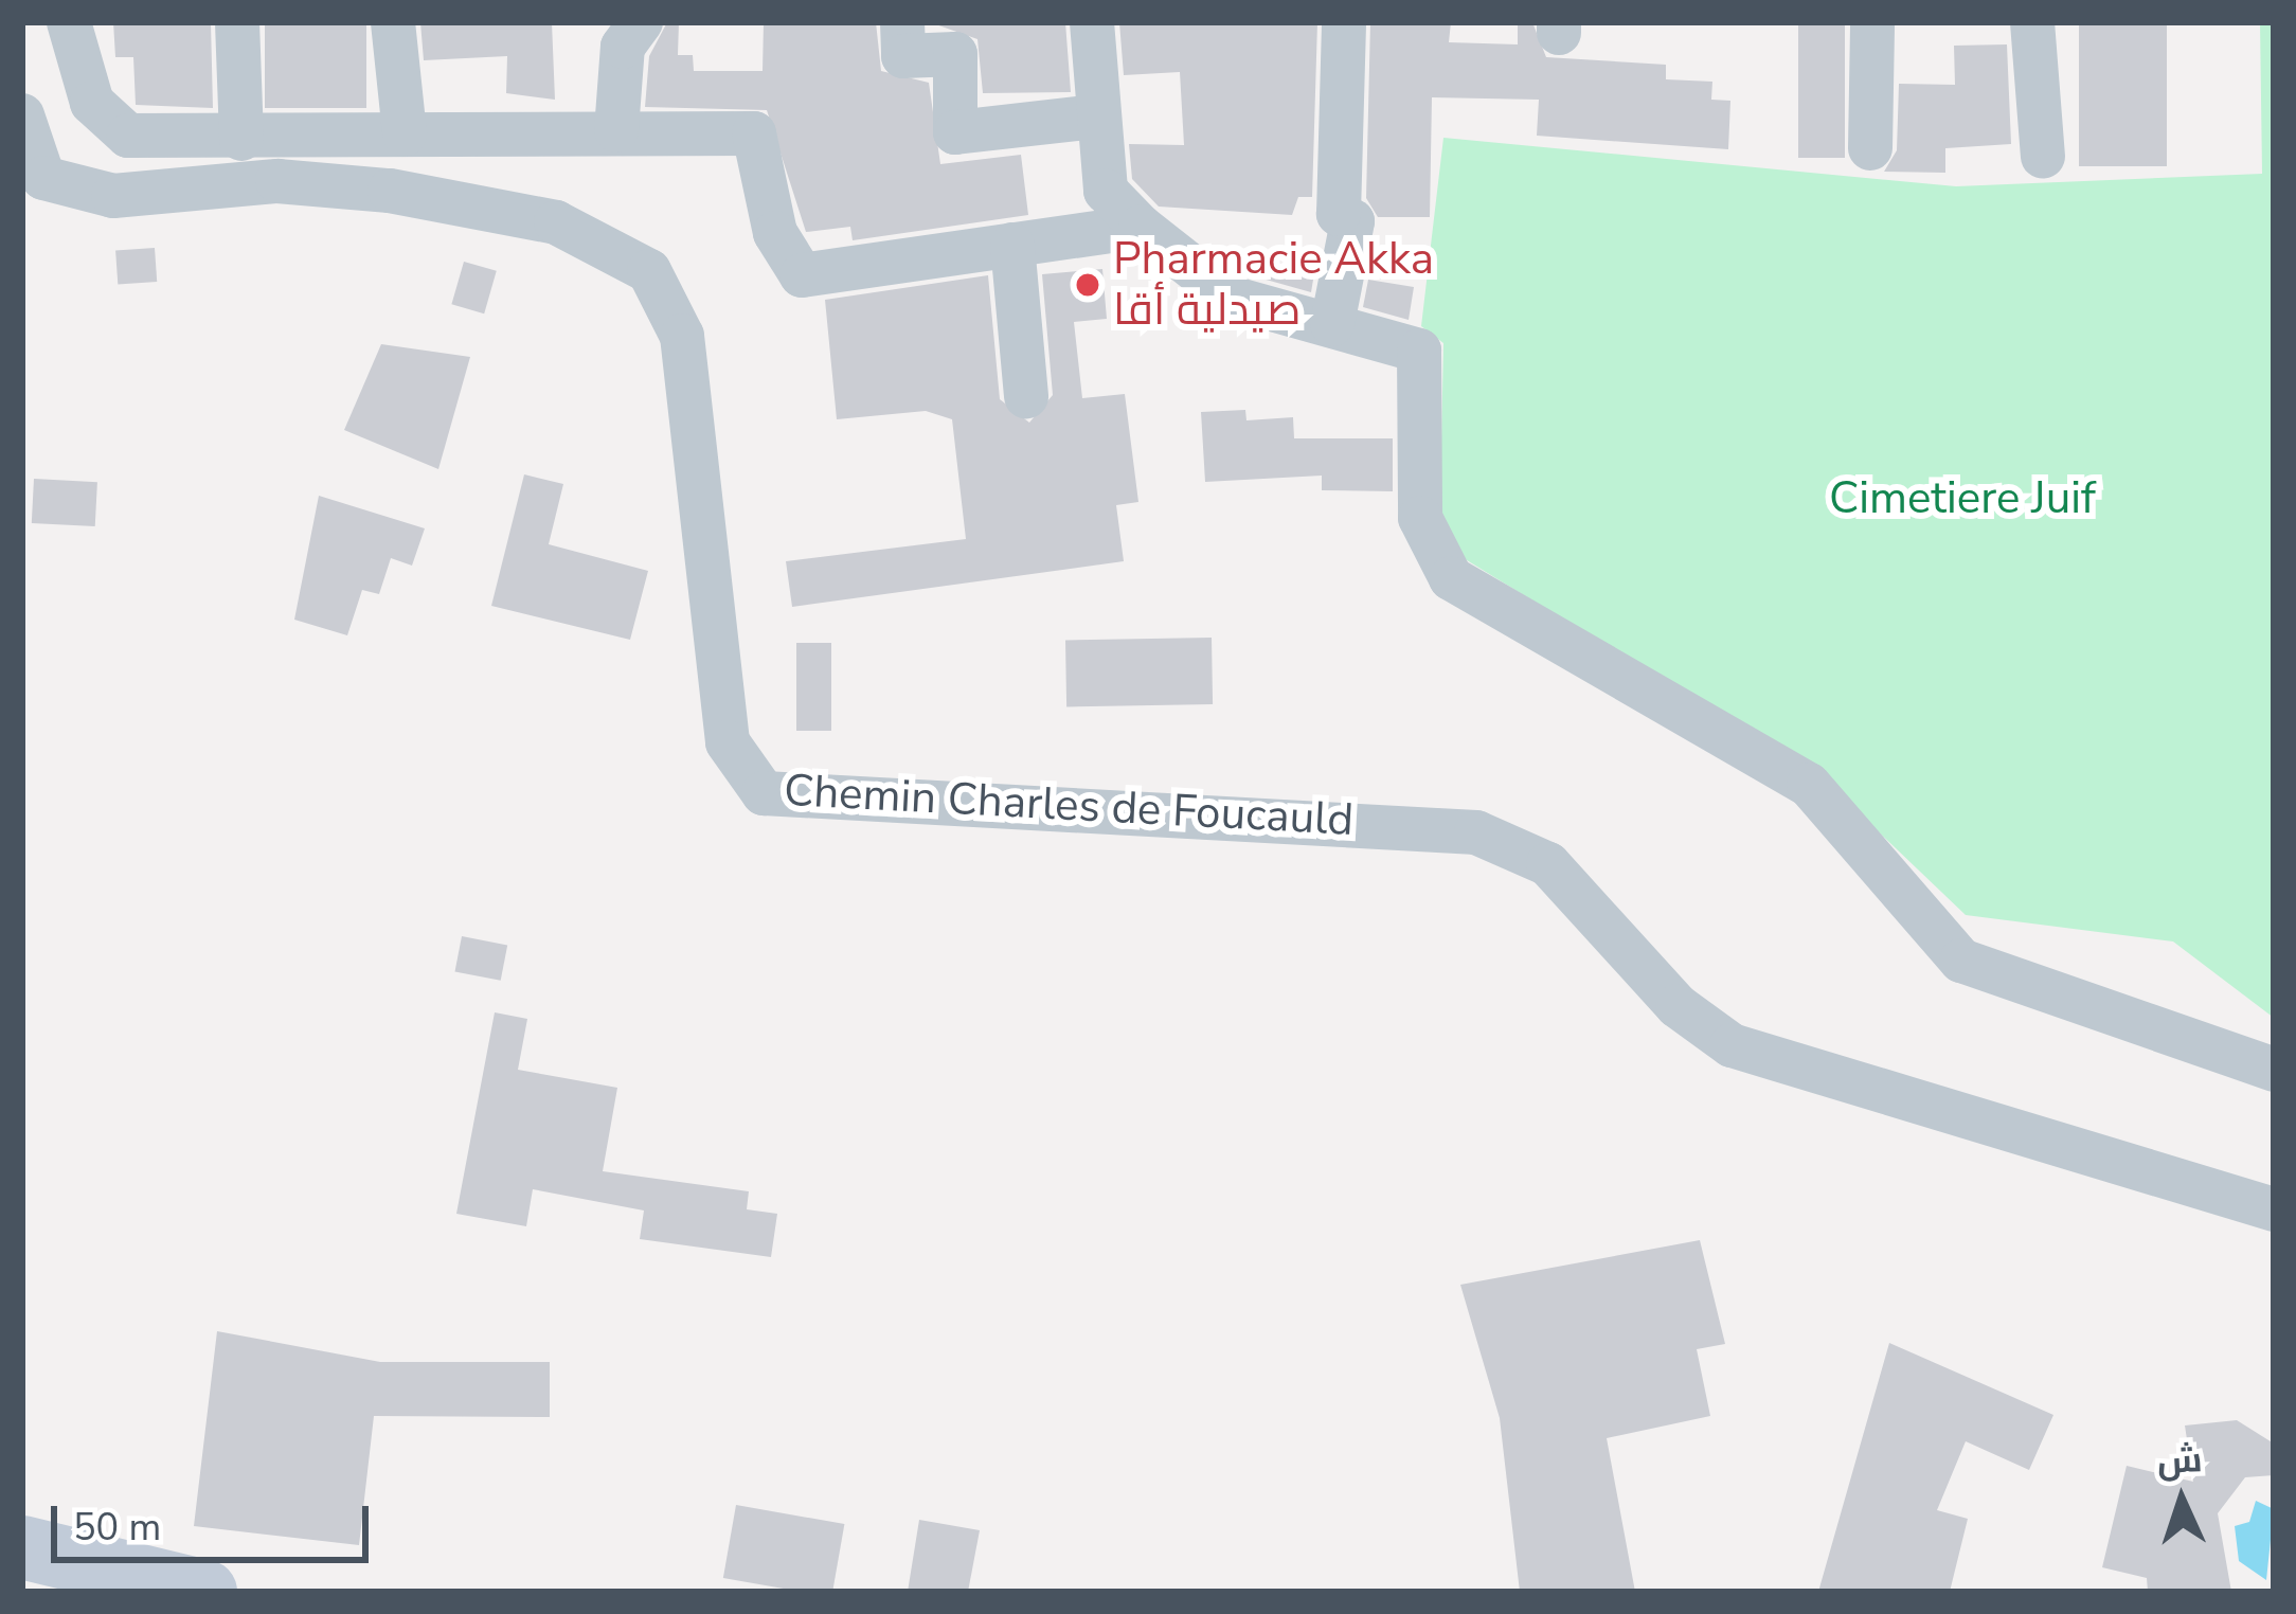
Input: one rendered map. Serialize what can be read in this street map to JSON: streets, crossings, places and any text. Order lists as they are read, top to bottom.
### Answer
{
  "streets": {
    "street": ["Chemin Charles de Foucauld"]
  },
  "parks": ["Cimetiere Juif"],
  "places": ["Pharmacie Akka صيدلية أقا"],
  "scale_bar": "50 m",
  "north": "top"
}
